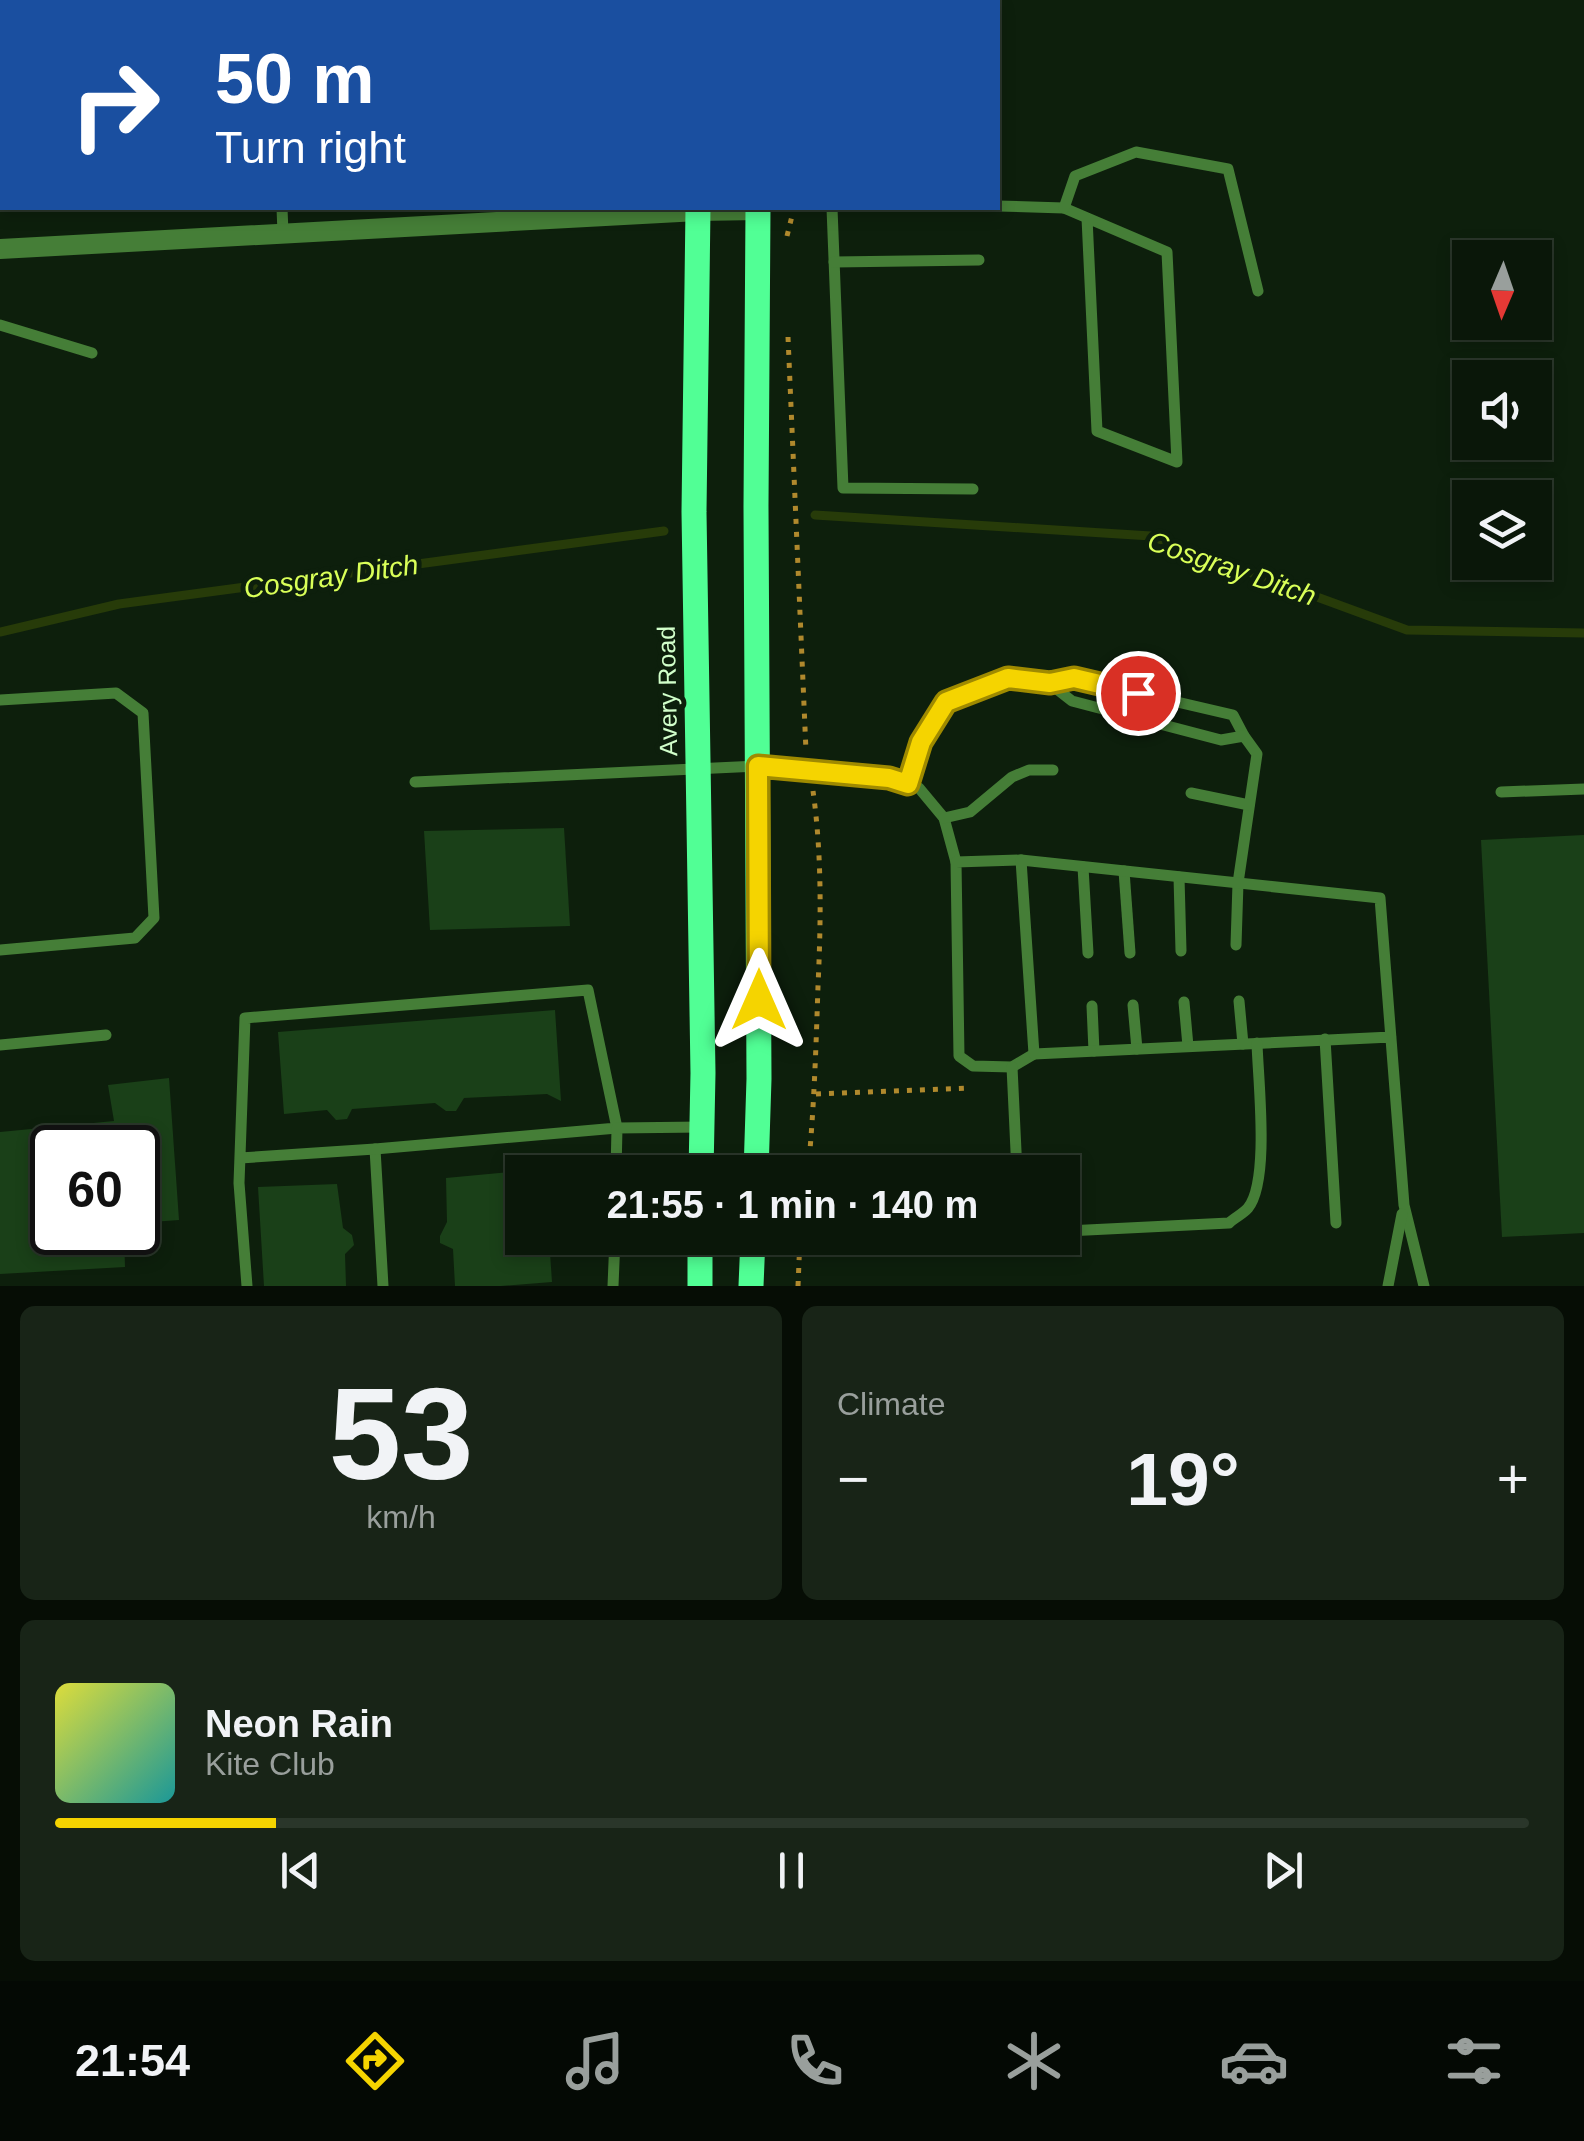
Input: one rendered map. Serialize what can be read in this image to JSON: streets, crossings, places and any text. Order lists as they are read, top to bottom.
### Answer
{
  "streets": {
    "main road": ["Avery Road"]
  },
  "water": ["Cosgray Ditch"],
  "north": "bottom",
  "page": {
    "turn": ["50 m", "Turn right"],
    "limit": "60",
    "trip": "21:55 · 1 min · 140 m",
    "tile": [
      ["53", "km/h"],
      "Climate"
    ],
    "heat": ["−", "19°", "+"],
    "song": ["Neon Rain", "Kite Club"],
    "tabs": "21:54"
  }
}
